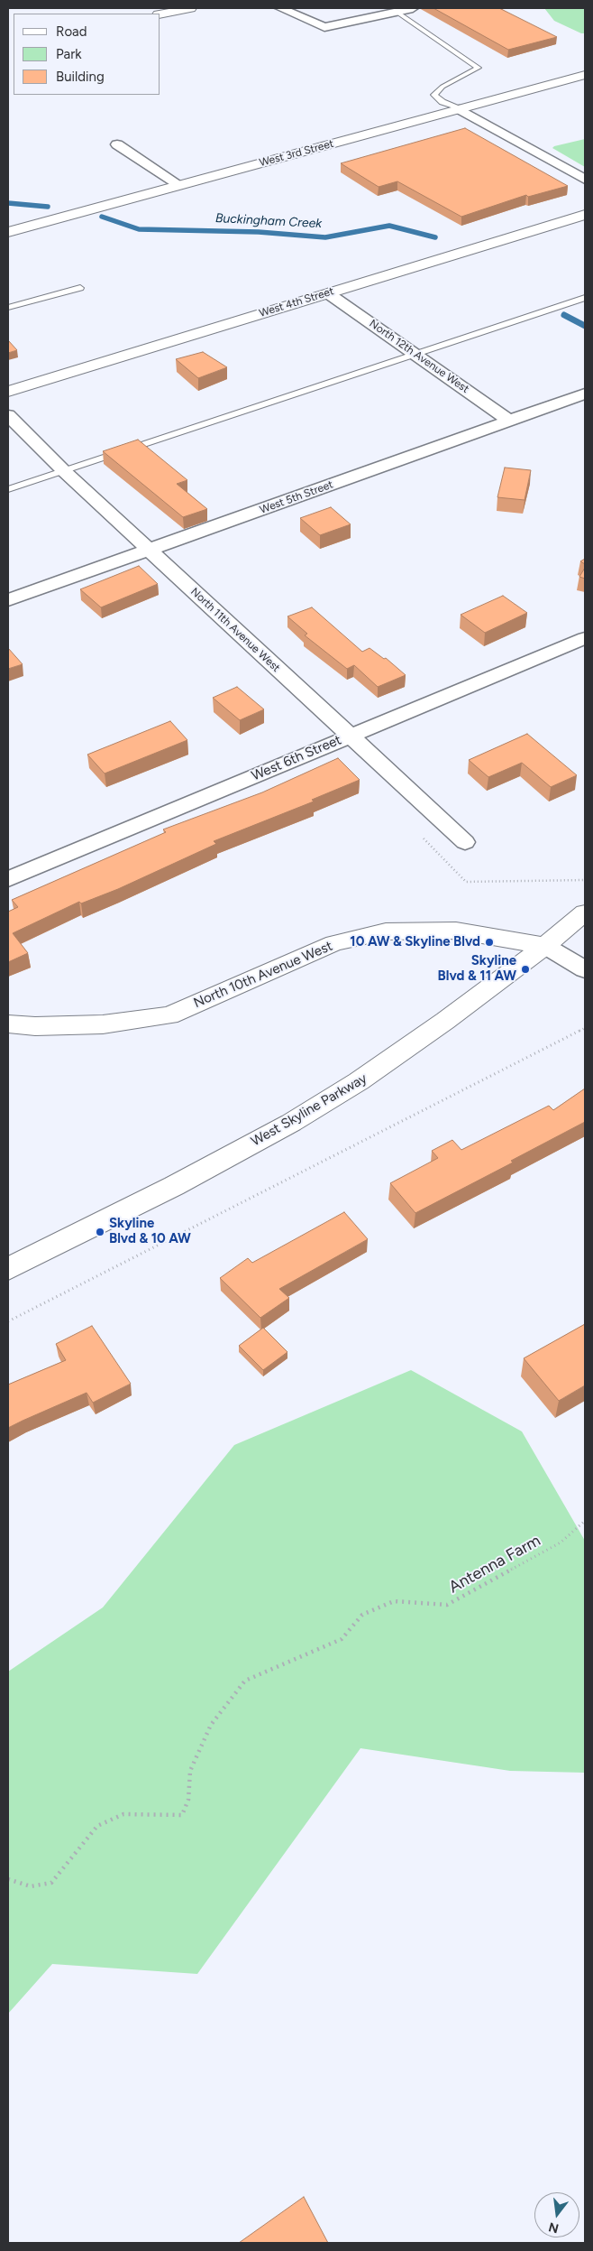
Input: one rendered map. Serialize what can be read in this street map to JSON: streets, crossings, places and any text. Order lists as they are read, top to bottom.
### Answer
{
  "streets": {
    "street": [
      "West 3rd Street",
      "West 4th Street",
      "North 12th Avenue West",
      "West 5th Street",
      "North 11th Avenue West",
      "West 6th Street",
      "North 10th Avenue West",
      "West Skyline Parkway"
    ],
    "path": ["Antenna Farm"]
  },
  "crossings": [
    ["West 4th Street", "North 12th Avenue West"],
    ["North 12th Avenue West", "West 5th Street"],
    ["West 5th Street", "North 11th Avenue West"],
    ["North 11th Avenue West", "West 6th Street"],
    ["North 10th Avenue West", "West Skyline Parkway"]
  ],
  "water": ["Buckingham Creek"],
  "places": ["10 AW & Skyline Blvd", "Skyline Blvd & 11 AW", "Skyline Blvd & 10 AW"],
  "legend": ["Road", "Park", "Building"],
  "north": "bottom"
}
